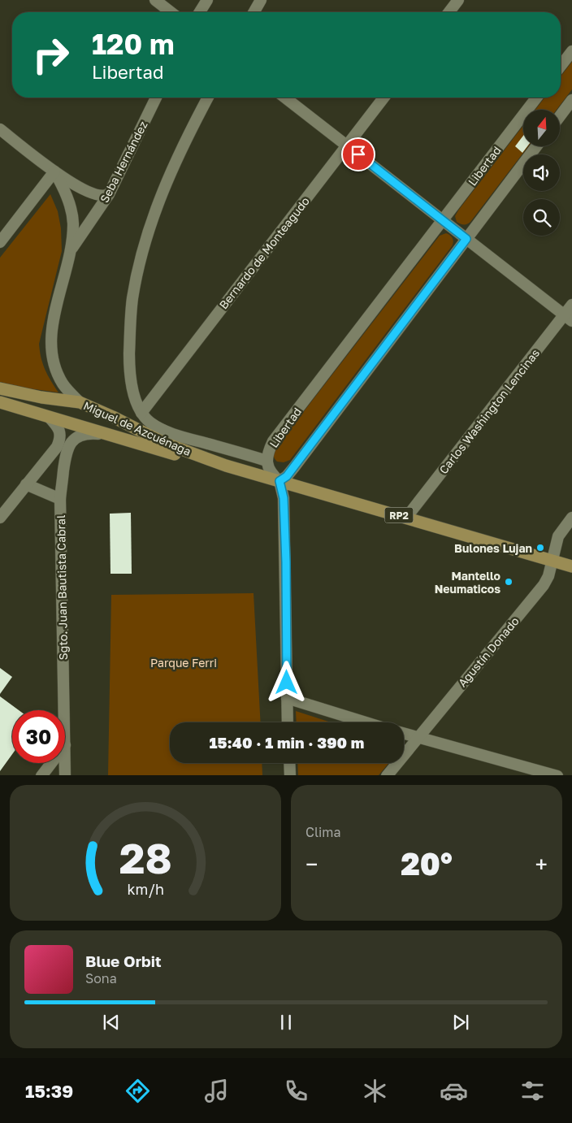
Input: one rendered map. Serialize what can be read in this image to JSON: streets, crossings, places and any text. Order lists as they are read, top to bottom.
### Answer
{
  "streets": {
    "main road": ["Miguel de Azcuénaga", "RP2"],
    "street": [
      "Seba Hernández",
      "Libertad",
      "Bernardo de Monteagudo",
      "Carlos Washington Lencinas",
      "Sgto. Juan Bautista Cabral",
      "Agustín Donado"
    ]
  },
  "crossings": [
    ["Seba Hernández", "Miguel de Azcuénaga"],
    ["Libertad", "Miguel de Azcuénaga"],
    ["Bernardo de Monteagudo", "Miguel de Azcuénaga"],
    ["Carlos Washington Lencinas", "Miguel de Azcuénaga"],
    ["Miguel de Azcuénaga", "Sgto. Juan Bautista Cabral"],
    ["Miguel de Azcuénaga", "Agustín Donado"]
  ],
  "parks": ["Parque Ferri"],
  "places": ["Bulones Lujan", "Mantello Neumaticos"],
  "north": "top",
  "page": {
    "turn": ["120 m", "Libertad"],
    "limit": "30",
    "trip": "15:40 · 1 min · 390 m",
    "tile": "Clima",
    "heat": ["−", "20°", "+"],
    "song": ["Blue Orbit", "Sona"],
    "tabs": "15:39",
    "gauge": ["28", "km/h"]
  }
}
